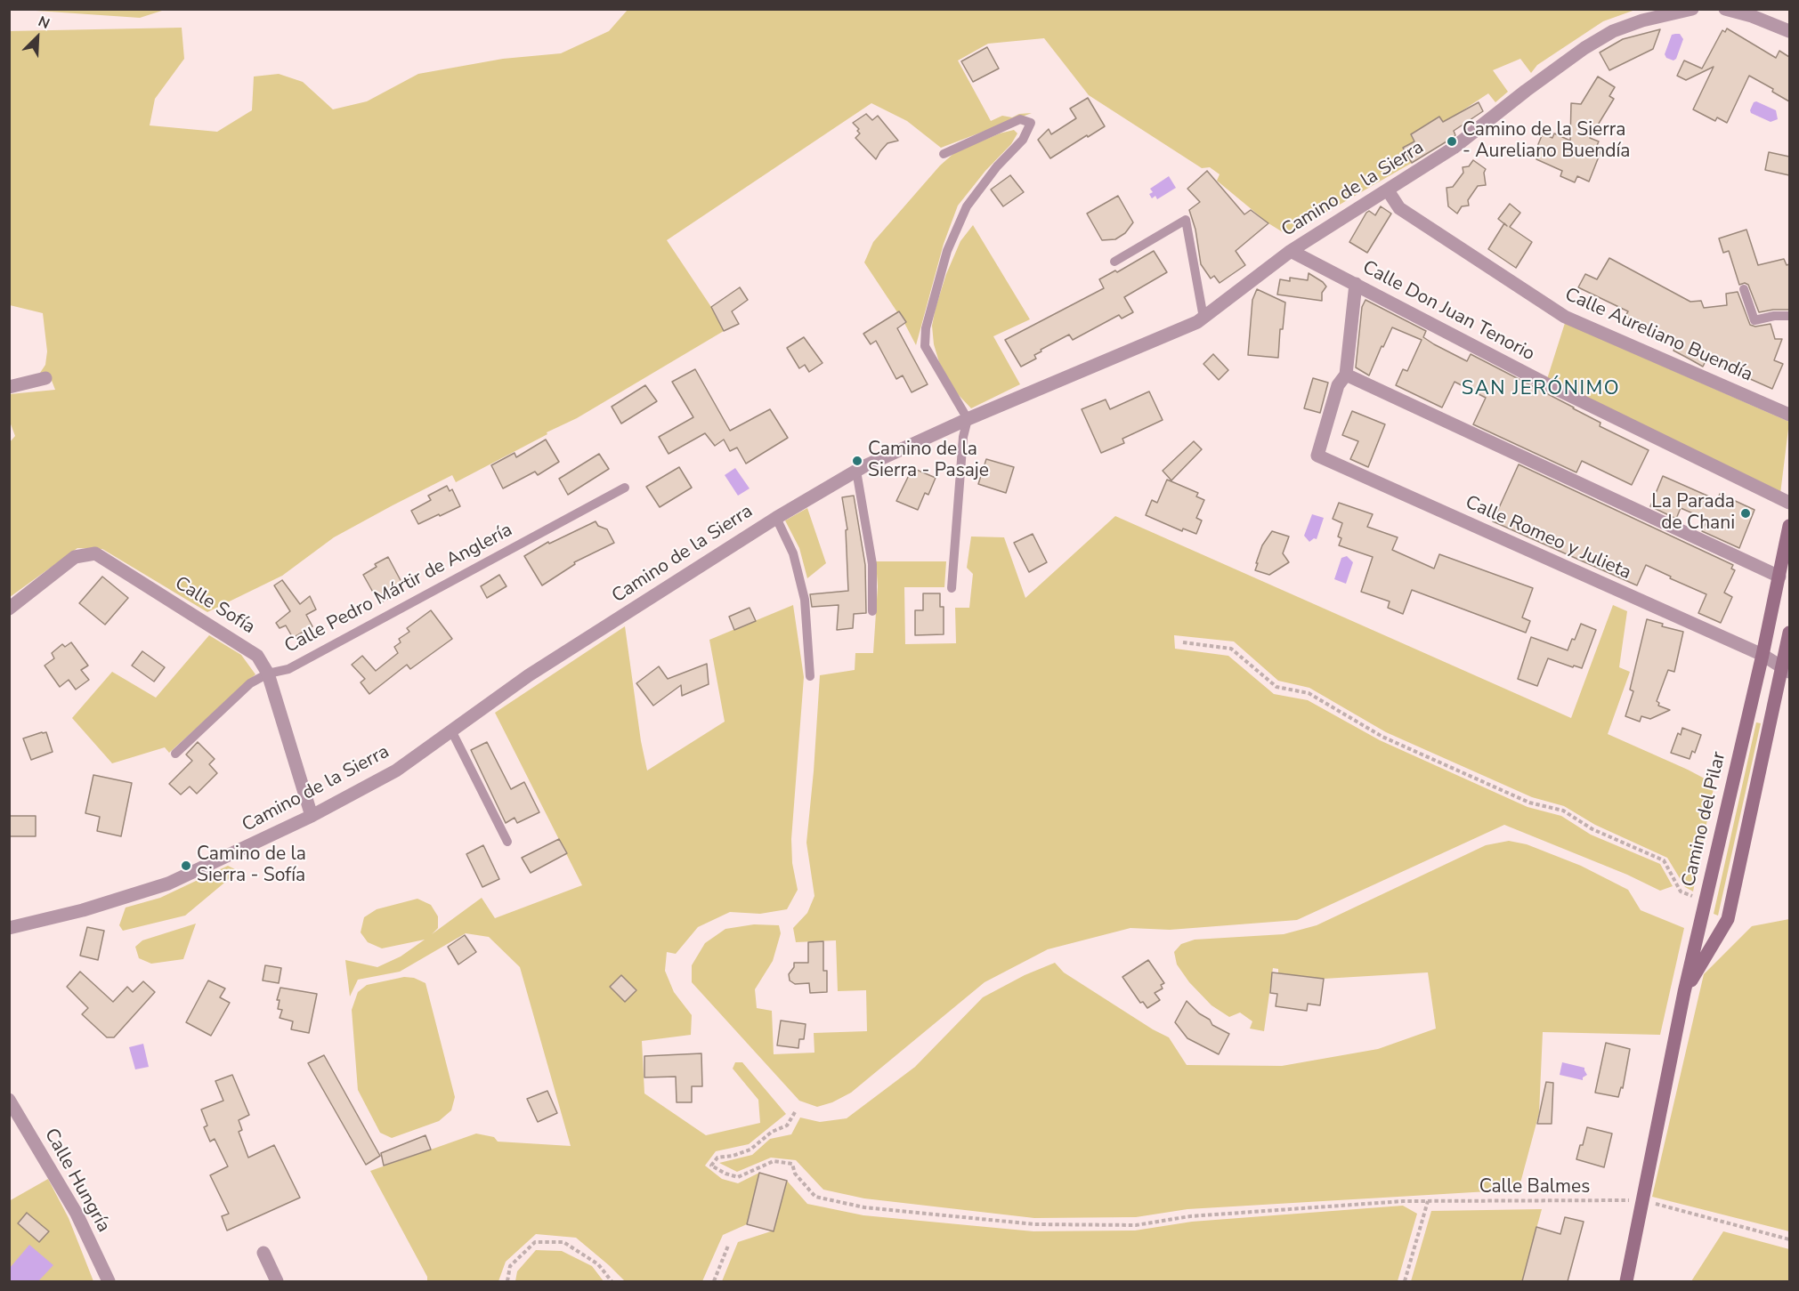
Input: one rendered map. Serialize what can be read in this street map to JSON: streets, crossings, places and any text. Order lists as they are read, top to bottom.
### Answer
{
  "streets": {
    "main road": ["Camino del Pilar"],
    "street": [
      "Camino de la Sierra",
      "Calle Don Juan Tenorio",
      "Calle Aureliano Buendía",
      "Calle Romeo y Julieta",
      "Calle Sofía",
      "Calle Hungría"
    ],
    "lane": ["Calle Pedro Mártir de Anglería"],
    "path": ["Calle Balmes"]
  },
  "crossings": [
    ["Camino de la Sierra", "Calle Don Juan Tenorio"],
    ["Camino de la Sierra", "Calle Aureliano Buendía"],
    ["Camino de la Sierra", "Calle Sofía"],
    ["Calle Romeo y Julieta", "Camino del Pilar"],
    ["Calle Pedro Mártir de Anglería", "Calle Sofía"],
    ["Camino del Pilar", "Calle Balmes"]
  ],
  "districts": ["SAN JERÓNIMO"],
  "places": [
    "Camino de la Sierra - Aureliano Buendía",
    "Camino de la Sierra - Pasaje",
    "La Parada de Chani",
    "Camino de la Sierra - Sofía"
  ],
  "north": "top right"
}
